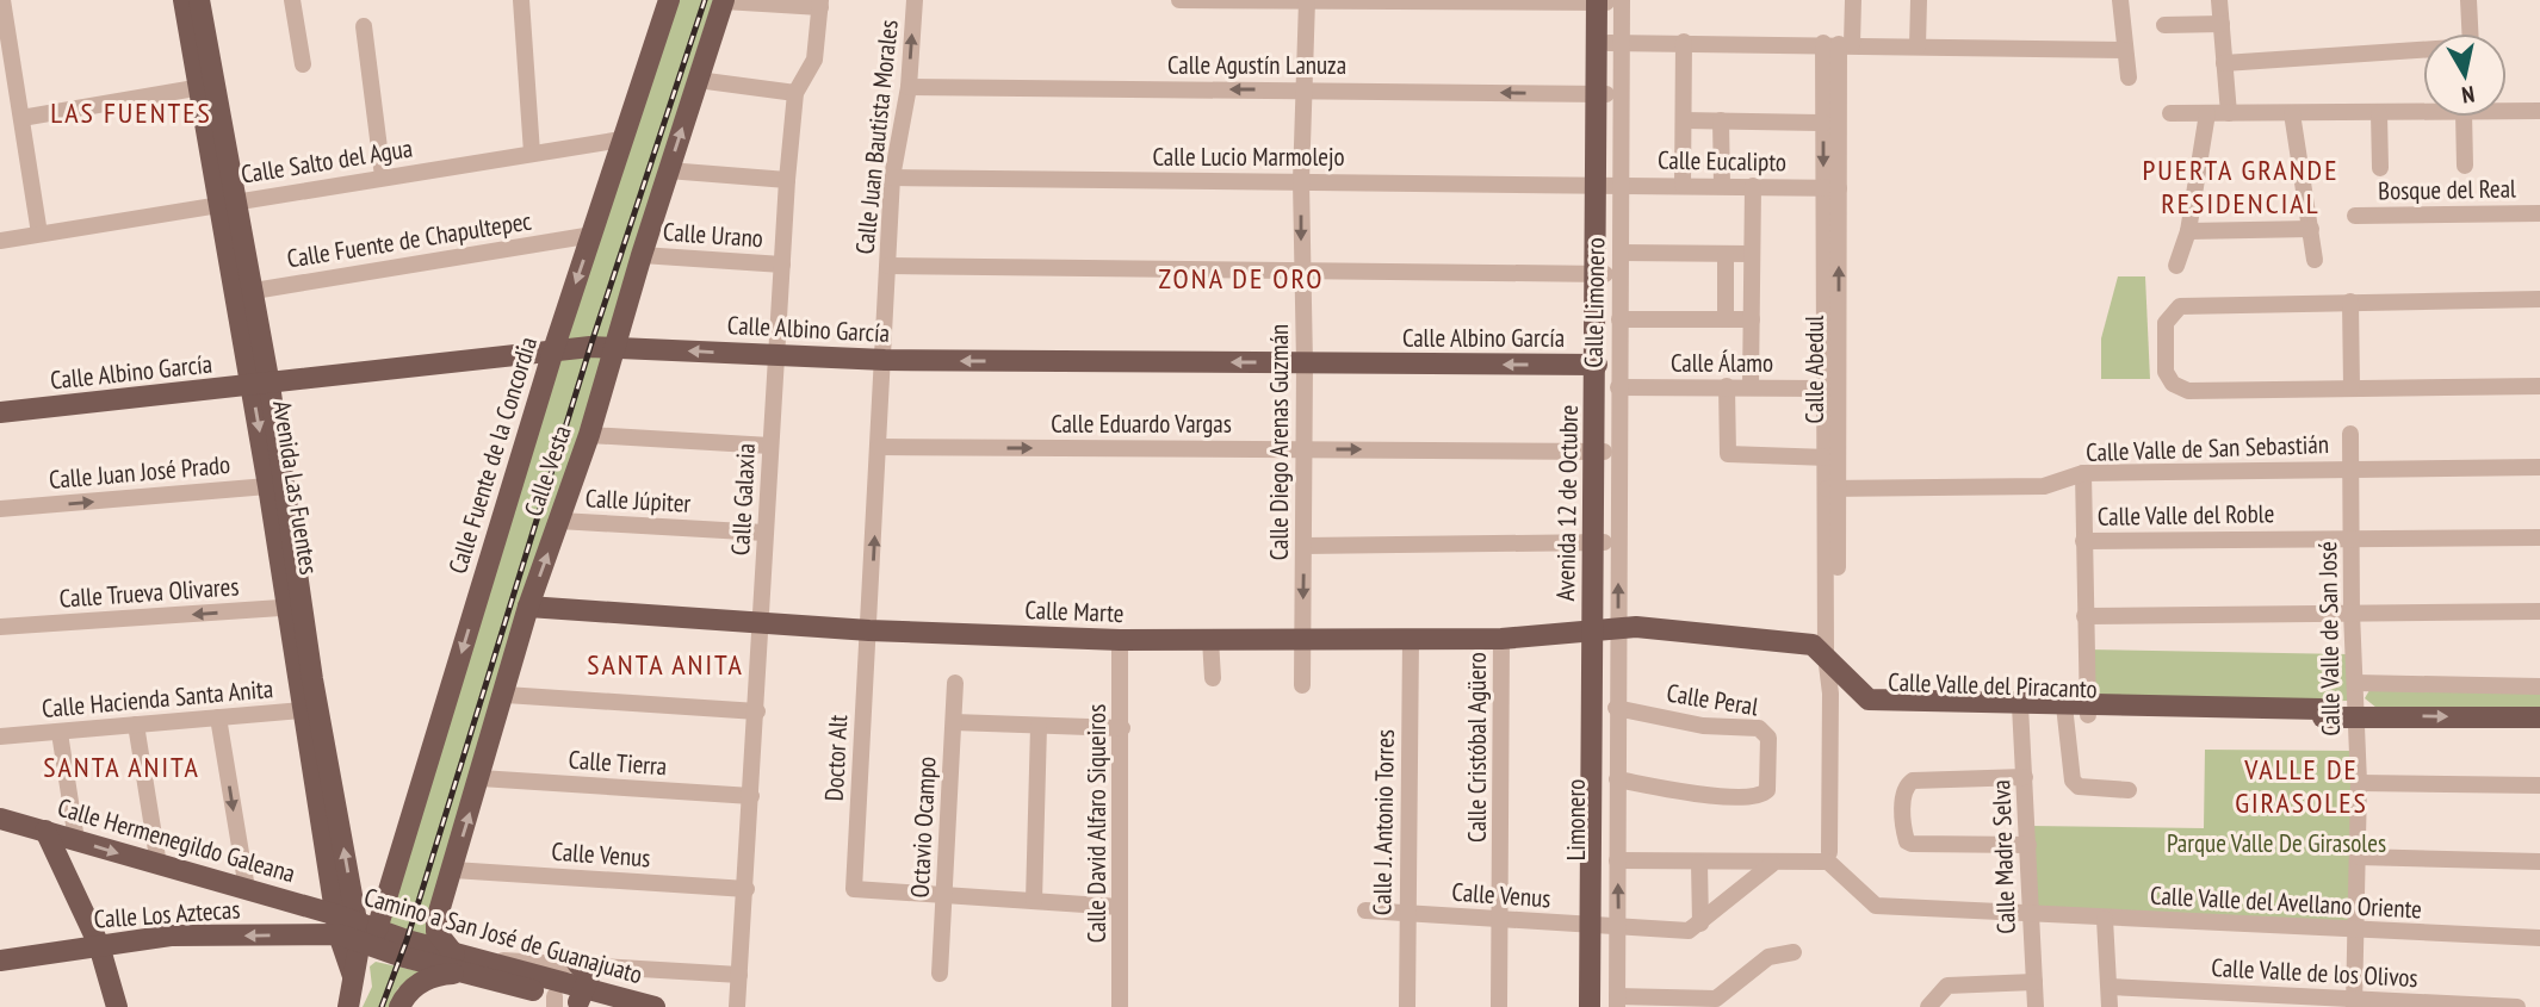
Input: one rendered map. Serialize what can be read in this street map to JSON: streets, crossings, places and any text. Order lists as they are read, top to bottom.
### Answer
{
  "streets": {
    "main road": [
      "Calle Albino García",
      "Calle Fuente de la Concordia",
      "Calle Vesta",
      "Avenida Las Fuentes",
      "Avenida 12 de Octubre",
      "Calle Marte",
      "Calle Valle del Piracanto",
      "Calle Hermenegildo Galeana",
      "Calle Los Aztecas",
      "Camino a San José de Guanajuato"
    ],
    "street": [
      "Calle Agustín Lanuza",
      "Calle Juan Bautista Morales",
      "Calle Lucio Marmolejo",
      "Calle Salto del Agua",
      "Calle Eucalipto",
      "Bosque del Real",
      "Calle Urano",
      "Calle Fuente de Chapultepec",
      "Calle Limonero",
      "Calle Álamo",
      "Calle Abedul",
      "Calle Eduardo Vargas",
      "Calle Diego Arenas Guzmán",
      "Calle Valle de San Sebastián",
      "Calle Juan José Prado",
      "Calle Galaxia",
      "Calle Júpiter",
      "Calle Valle del Roble",
      "Calle Trueva Olivares",
      "Calle Valle de San José",
      "Calle Hacienda Santa Anita",
      "Calle Peral",
      "Calle Cristóbal Agüero",
      "Doctor Alt",
      "Calle Tierra",
      "Calle J. Antonio Torres",
      "Calle David Alfaro Siqueiros",
      "Octavio Ocampo",
      "Calle Venus",
      "Calle Madre Selva",
      "Calle Valle del Avellano Oriente",
      "Calle Valle de los Olivos"
    ]
  },
  "crossings": [
    ["Calle Agustín Lanuza", "Calle Juan Bautista Morales"],
    ["Calle Agustín Lanuza", "Calle Diego Arenas Guzmán"],
    ["Calle Agustín Lanuza", "Avenida 12 de Octubre"],
    ["Calle Juan Bautista Morales", "Calle Lucio Marmolejo"],
    ["Calle Juan Bautista Morales", "Calle Albino García"],
    ["Calle Juan Bautista Morales", "Calle Eduardo Vargas"],
    ["Calle Juan Bautista Morales", "Calle Marte"],
    ["Calle Juan Bautista Morales", "Doctor Alt"],
    ["Calle Lucio Marmolejo", "Calle Eucalipto"],
    ["Calle Lucio Marmolejo", "Calle Limonero"],
    ["Calle Lucio Marmolejo", "Calle Diego Arenas Guzmán"],
    ["Calle Lucio Marmolejo", "Avenida 12 de Octubre"],
    ["Calle Salto del Agua", "Calle Fuente de la Concordia"],
    ["Calle Salto del Agua", "Avenida Las Fuentes"],
    ["Calle Eucalipto", "Calle Limonero"],
    ["Calle Eucalipto", "Calle Abedul"],
    ["Calle Eucalipto", "Avenida 12 de Octubre"],
    ["Calle Urano", "Calle Vesta"],
    ["Calle Urano", "Calle Galaxia"],
    ["Calle Fuente de Chapultepec", "Calle Fuente de la Concordia"],
    ["Calle Fuente de Chapultepec", "Avenida Las Fuentes"],
    ["Calle Limonero", "Calle Albino García"],
    ["Calle Limonero", "Calle Álamo"],
    ["Calle Limonero", "Avenida 12 de Octubre"],
    ["Calle Limonero", "Calle Marte"],
    ["Calle Limonero", "Calle Valle del Piracanto"],
    ["Calle Limonero", "Calle Peral"],
    ["Calle Limonero", "Calle Venus"],
    ["Calle Albino García", "Calle Diego Arenas Guzmán"],
    ["Calle Albino García", "Calle Fuente de la Concordia"],
    ["Calle Albino García", "Calle Vesta"],
    ["Calle Albino García", "Avenida Las Fuentes"],
    ["Calle Albino García", "Calle Galaxia"],
    ["Calle Albino García", "Avenida 12 de Octubre"],
    ["Calle Álamo", "Calle Abedul"],
    ["Calle Abedul", "Calle Valle de San Sebastián"],
    ["Calle Abedul", "Calle Valle del Piracanto"],
    ["Calle Abedul", "Calle Valle del Avellano Oriente"],
    ["Calle Eduardo Vargas", "Calle Diego Arenas Guzmán"],
    ["Calle Eduardo Vargas", "Avenida 12 de Octubre"],
    ["Calle Diego Arenas Guzmán", "Calle Marte"],
    ["Calle Valle de San Sebastián", "Calle Valle de San José"],
    ["Calle Fuente de la Concordia", "Avenida Las Fuentes"],
    ["Calle Fuente de la Concordia", "Calle Hermenegildo Galeana"],
    ["Calle Fuente de la Concordia", "Calle Los Aztecas"],
    ["Calle Fuente de la Concordia", "Camino a San José de Guanajuato"],
    ["Calle Vesta", "Calle Júpiter"],
    ["Calle Vesta", "Calle Marte"],
    ["Calle Vesta", "Calle Tierra"],
    ["Calle Vesta", "Calle Venus"],
    ["Calle Vesta", "Camino a San José de Guanajuato"],
    ["Calle Juan José Prado", "Avenida Las Fuentes"],
    ["Avenida Las Fuentes", "Calle Trueva Olivares"],
    ["Avenida Las Fuentes", "Calle Hacienda Santa Anita"],
    ["Avenida Las Fuentes", "Calle Hermenegildo Galeana"],
    ["Avenida Las Fuentes", "Calle Los Aztecas"],
    ["Avenida Las Fuentes", "Camino a San José de Guanajuato"],
    ["Calle Galaxia", "Calle Júpiter"],
    ["Calle Galaxia", "Calle Marte"],
    ["Calle Galaxia", "Calle Tierra"],
    ["Calle Galaxia", "Calle Venus"],
    ["Avenida 12 de Octubre", "Calle Marte"],
    ["Avenida 12 de Octubre", "Calle Valle del Piracanto"],
    ["Avenida 12 de Octubre", "Calle Venus"],
    ["Calle Valle del Roble", "Calle Valle de San José"],
    ["Calle Marte", "Calle Valle del Piracanto"],
    ["Calle Marte", "Calle Cristóbal Agüero"],
    ["Calle Marte", "Doctor Alt"],
    ["Calle Marte", "Calle J. Antonio Torres"],
    ["Calle Marte", "Calle David Alfaro Siqueiros"],
    ["Calle Valle de San José", "Calle Valle del Piracanto"],
    ["Calle Valle de San José", "Calle Valle del Avellano Oriente"],
    ["Calle Valle de San José", "Calle Valle de los Olivos"],
    ["Calle Valle del Piracanto", "Calle Madre Selva"],
    ["Calle Cristóbal Agüero", "Calle Venus"],
    ["Doctor Alt", "Octavio Ocampo"],
    ["Calle J. Antonio Torres", "Calle Venus"],
    ["Calle Hermenegildo Galeana", "Calle Los Aztecas"],
    ["Calle Hermenegildo Galeana", "Camino a San José de Guanajuato"],
    ["Calle Madre Selva", "Calle Valle del Avellano Oriente"],
    ["Calle Los Aztecas", "Camino a San José de Guanajuato"]
  ],
  "one_way": [
    "Calle Juan Bautista Morales",
    "Calle Albino García",
    "Calle Fuente de la Concordia",
    "Calle Juan José Prado",
    "Calle Trueva Olivares",
    "Calle Los Aztecas"
  ],
  "districts": [
    "LAS FUENTES",
    "PUERTA GRANDE RESIDENCIAL",
    "ZONA DE ORO",
    "SANTA ANITA",
    "SANTA ANITA",
    "VALLE DE GIRASOLES"
  ],
  "parks": ["Parque Valle De Girasoles"],
  "north": "bottom"
}
